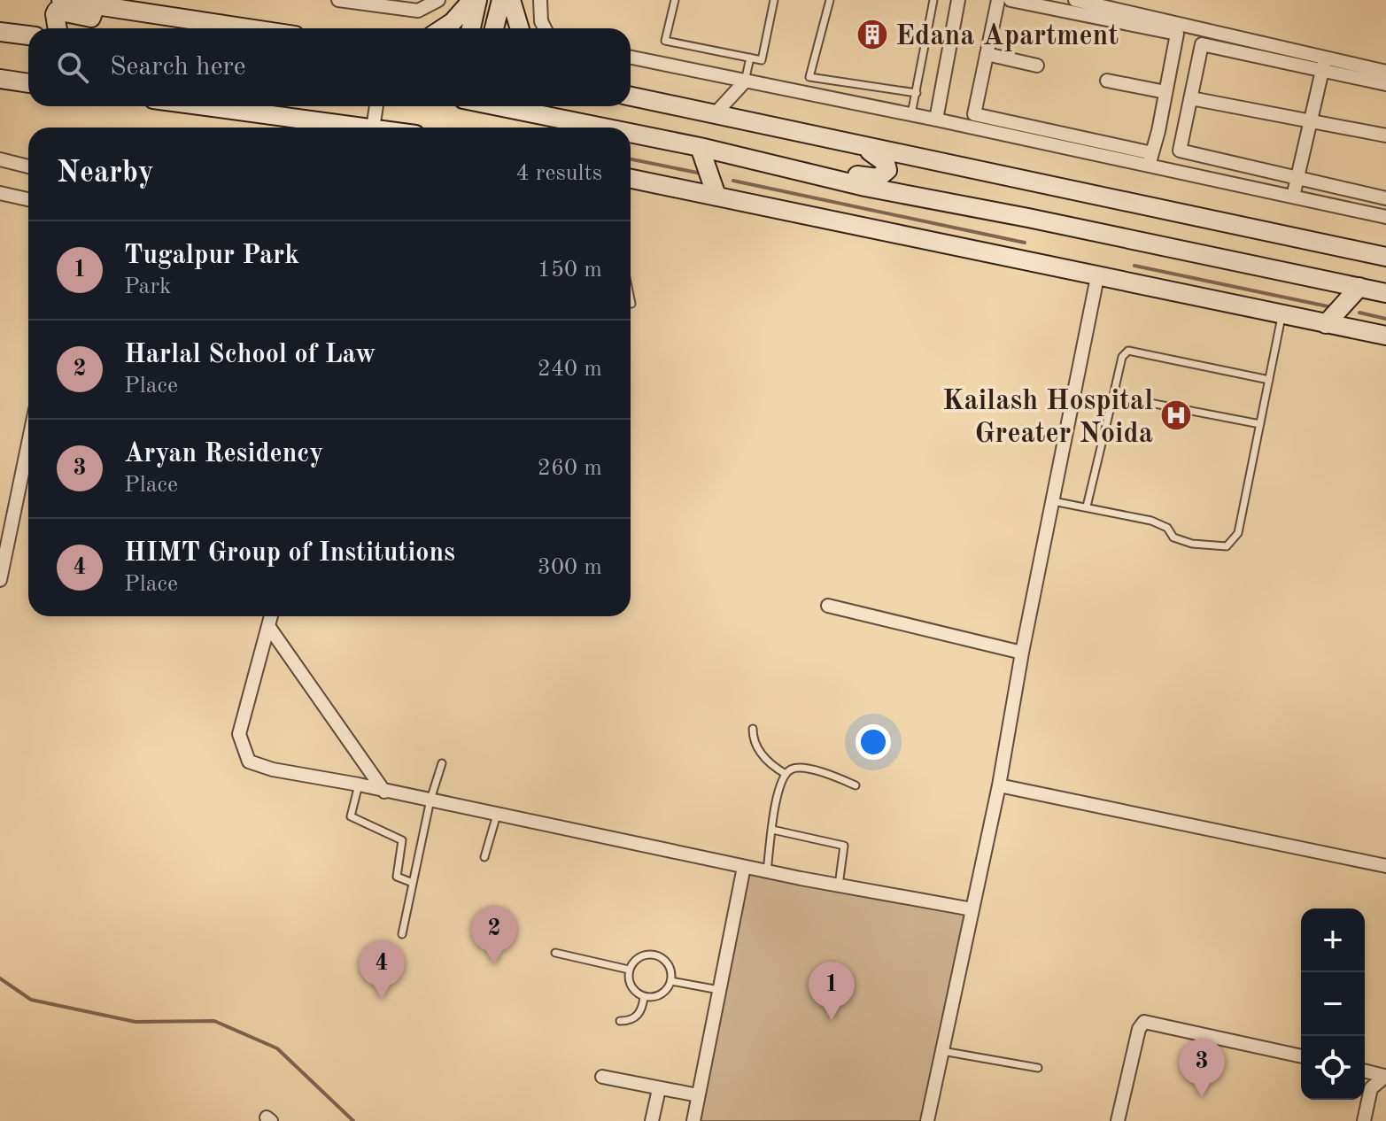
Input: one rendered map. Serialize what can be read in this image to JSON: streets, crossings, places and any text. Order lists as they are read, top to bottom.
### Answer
{
  "places": {
    "building": ["Edana Apartment"],
    "hospital": ["Kailash Hospital Greater Noida"]
  },
  "page": {
    "search": "Search here",
    "heading": ["Nearby", "4 results"],
    "list": [
      {
        "mark": "1",
        "name": "Tugalpur Park",
        "note": "Park",
        "value": "150 m"
      },
      {
        "mark": "2",
        "name": "Harlal School of Law",
        "note": "Place",
        "value": "240 m"
      },
      {
        "mark": "3",
        "name": "Aryan Residency",
        "note": "Place",
        "value": "260 m"
      },
      {
        "mark": "4",
        "name": "HIMT Group of Institutions",
        "note": "Place",
        "value": "300 m"
      }
    ],
    "pins": [
      "2",
      "4",
      "1",
      "3"
    ],
    "map_buttons": ["+", "−"]
  }
}
